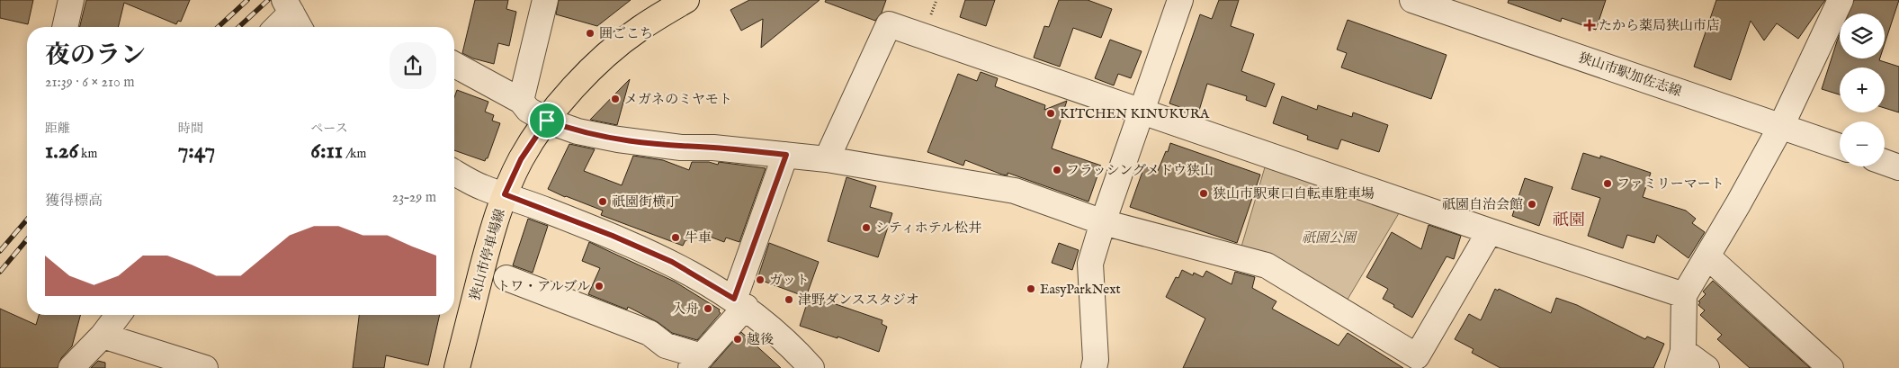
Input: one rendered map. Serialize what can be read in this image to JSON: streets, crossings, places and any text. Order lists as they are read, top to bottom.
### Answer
{
  "streets": {
    "main road": ["狭山市停車場線"],
    "street": ["狭山市駅加佐志線"]
  },
  "districts": ["祇園"],
  "parks": ["祇園公園"],
  "places": {
    "health": ["たから薬局狭山市店"],
    "other": [
      "囲ごこち",
      "メガネのミヤモト",
      "KITCHEN KINUKURA",
      "フラッシングメドウ狭山",
      "ファミリーマート",
      "狭山市駅東口自転車駐車場",
      "祇園街横丁",
      "祇園自治会館",
      "シティホテル松井",
      "牛車",
      "ガット",
      "トワ・アルブル",
      "EasyParkNext",
      "津野ダンススタジオ",
      "入舟",
      "越後"
    ]
  },
  "page": {
    "map_buttons": ["+", "−"],
    "heading": ["夜のラン", "21:39 · 6 × 210 m"],
    "stats": [
      ["距離", "1.26 km"],
      ["時間", "7:47"],
      ["ペース", "6:11 /km"]
    ],
    "chart": ["獲得標高", "23–29 m"]
  }
}
